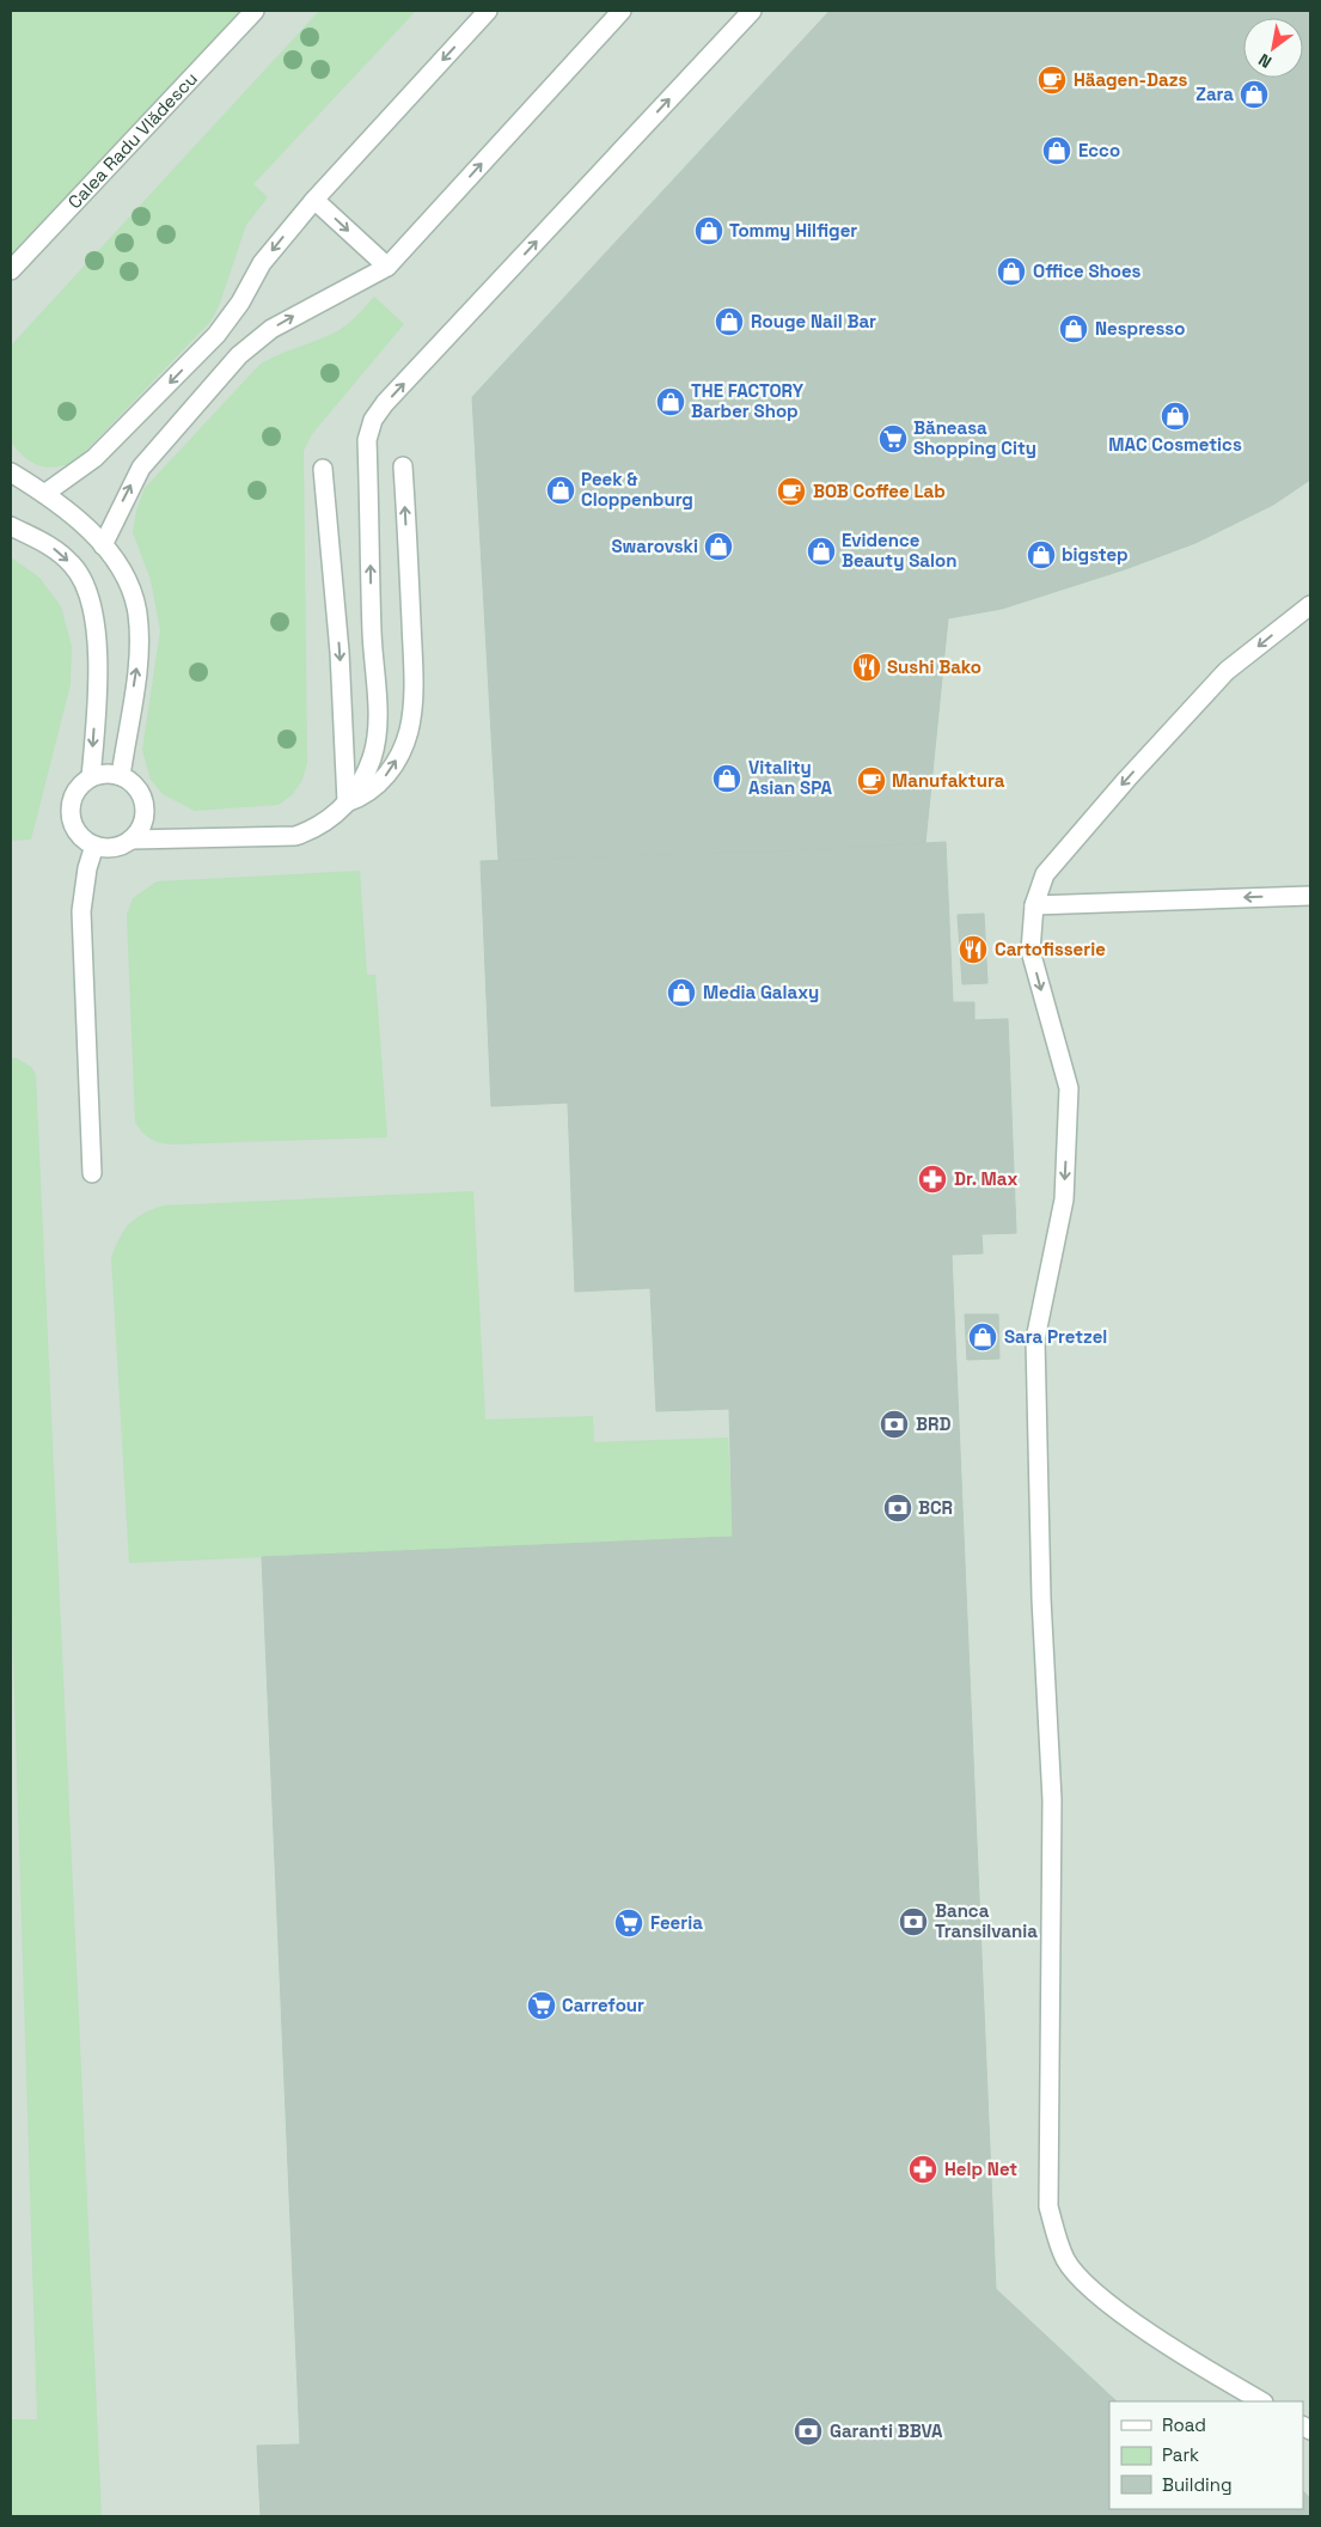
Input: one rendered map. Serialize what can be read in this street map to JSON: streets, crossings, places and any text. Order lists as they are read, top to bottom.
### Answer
{
  "streets": {
    "street": ["Calea Radu Vlădescu"]
  },
  "places": {
    "cafe": ["Häagen-Dazs", "BOB Coffee Lab", "Manufaktura"],
    "shop": [
      "Zara",
      "Ecco",
      "Tommy Hilfiger",
      "Office Shoes",
      "Rouge Nail Bar",
      "Nespresso",
      "THE FACTORY Barber Shop",
      "MAC Cosmetics",
      "Peek & Cloppenburg",
      "Swarovski",
      "Evidence Beauty Salon",
      "bigstep",
      "Vitality Asian SPA",
      "Media Galaxy",
      "Sara Pretzel"
    ],
    "supermarket": ["Băneasa Shopping City", "Feeria", "Carrefour"],
    "restaurant": ["Sushi Bako", "Cartofisserie"],
    "pharmacy": ["Dr. Max", "Help Net"],
    "bank": [
      "BRD",
      "BCR",
      "Banca Transilvania",
      "Garanti BBVA"
    ]
  },
  "legend": ["Road", "Park", "Building"],
  "north": "bottom left"
}
